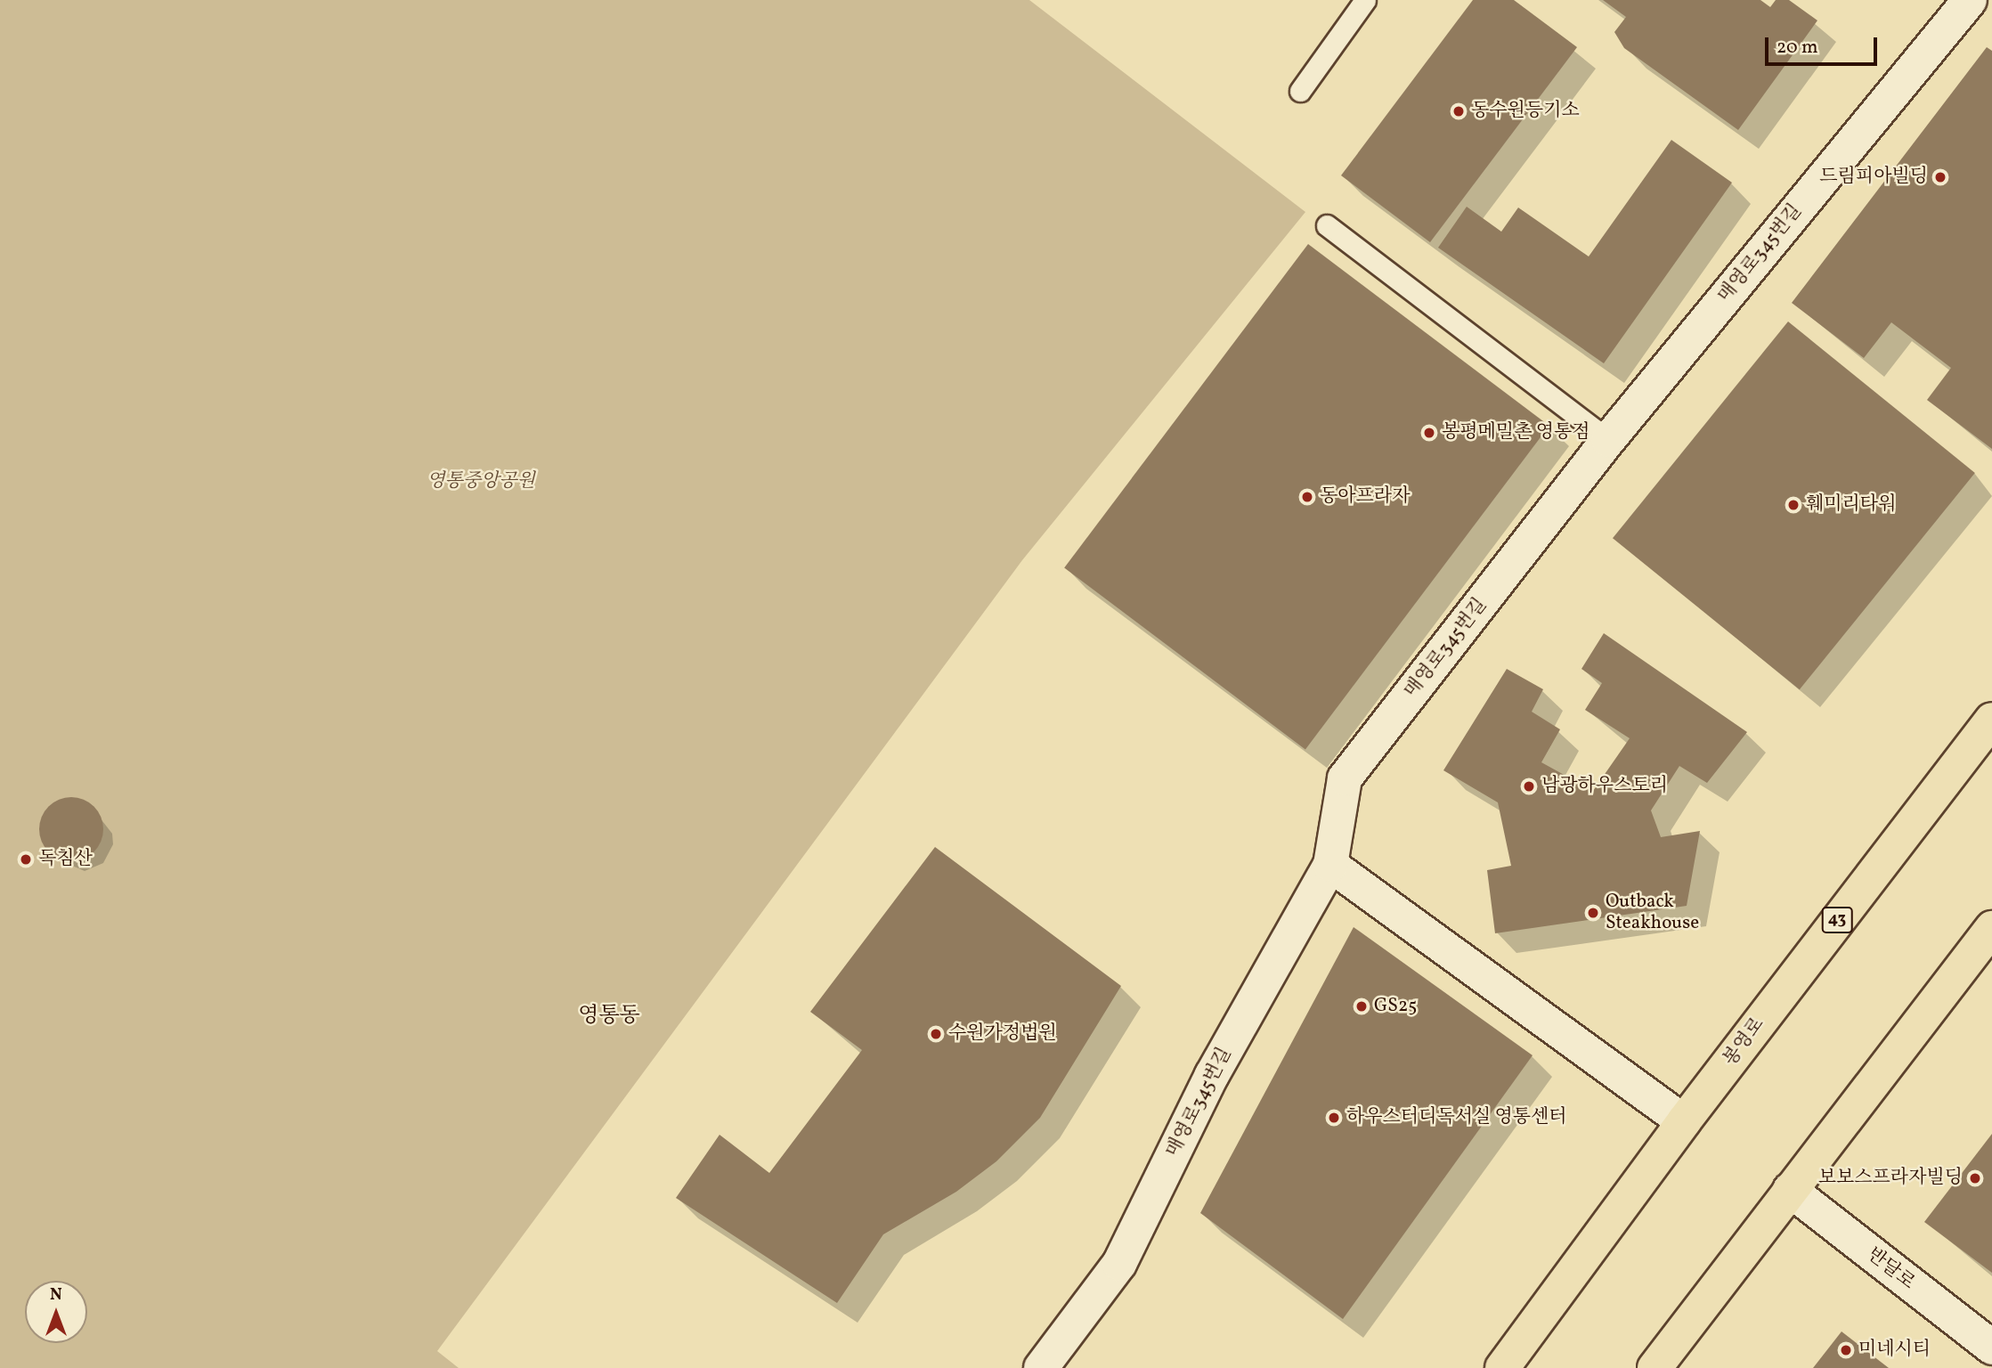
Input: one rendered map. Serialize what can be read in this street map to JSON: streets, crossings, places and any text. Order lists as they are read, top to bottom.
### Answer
{
  "streets": {
    "main road": ["43", "봉영로"],
    "street": ["매영로345번길", "반달로"]
  },
  "districts": ["영통동"],
  "parks": ["영통중앙공원"],
  "places": [
    "동수원등기소",
    "드림피아빌딩",
    "봉평메밀촌 영통점",
    "동아프라자",
    "훼미리타워",
    "남광하우스토리",
    "독침산",
    "Outback Steakhouse",
    "GS25",
    "수원가정법원",
    "하우스터디독서실 영통센터",
    "보보스프라자빌딩",
    "미네시티"
  ],
  "scale_bar": "20 m",
  "north": "top"
}
